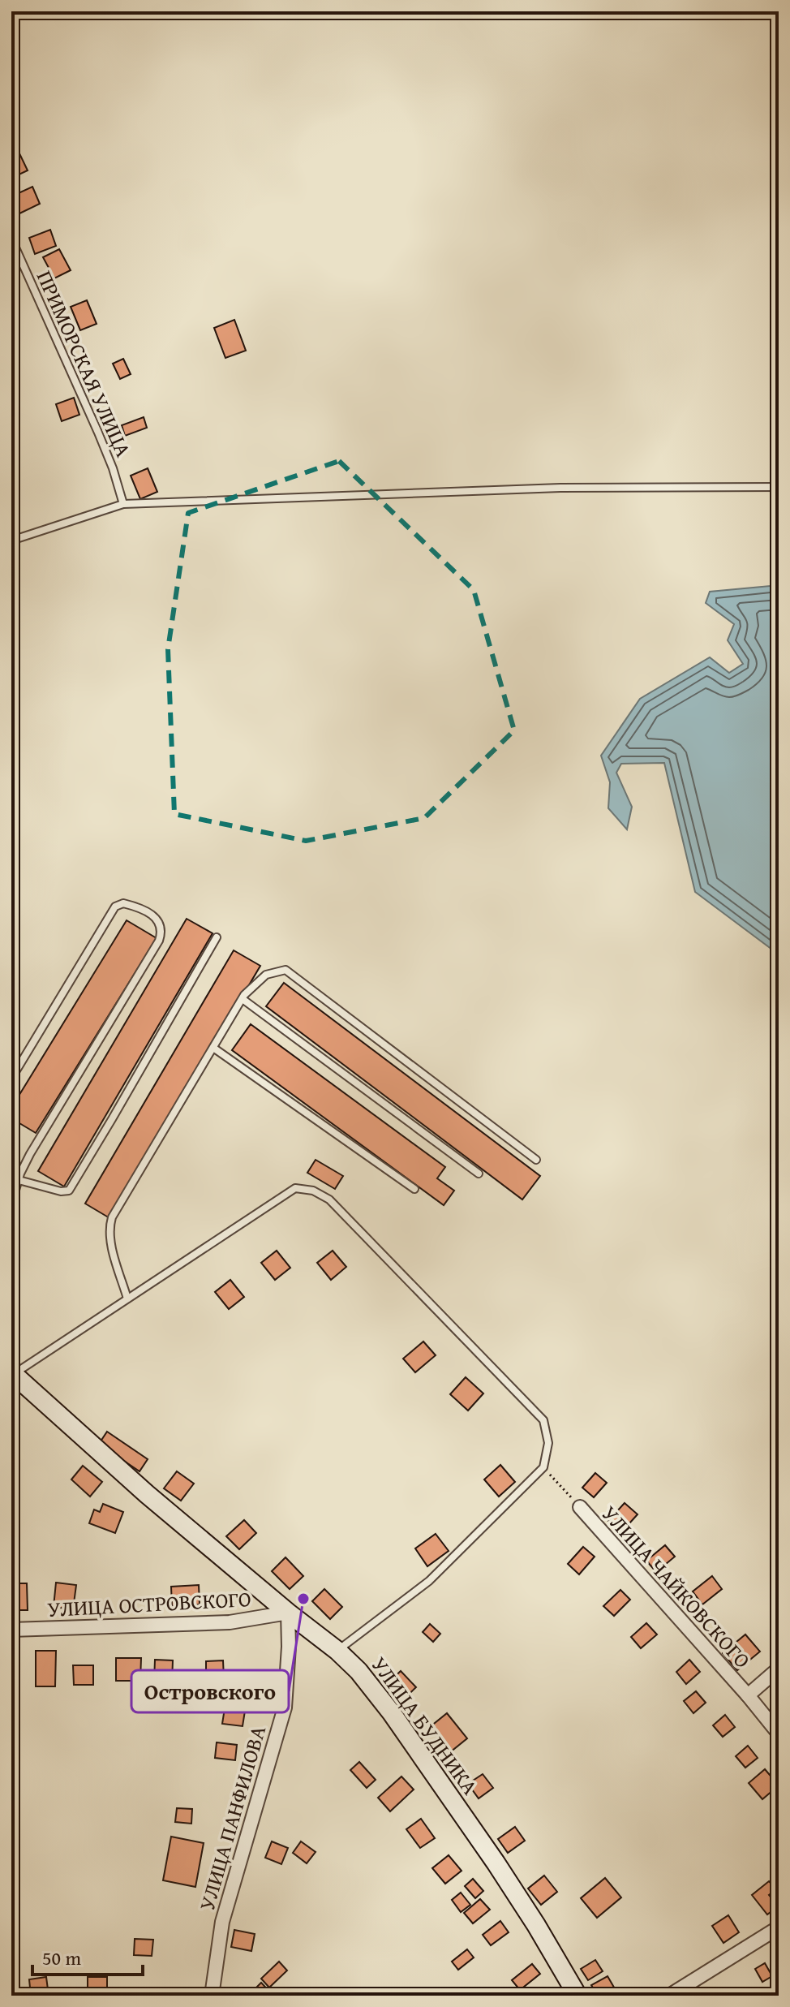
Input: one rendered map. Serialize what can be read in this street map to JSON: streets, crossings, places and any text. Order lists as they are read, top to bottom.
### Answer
{
  "streets": {
    "street": [
      "УЛИЦА ЧАЙКОВСКОГО",
      "УЛИЦА ОСТРОВСКОГО",
      "УЛИЦА БУДНИКА",
      "УЛИЦА ПАНФИЛОВА"
    ],
    "lane": ["ПРИМОРСКАЯ УЛИЦА"]
  },
  "crossings": [
    ["УЛИЦА ОСТРОВСКОГО", "УЛИЦА БУДНИКА"],
    ["УЛИЦА ОСТРОВСКОГО", "УЛИЦА ПАНФИЛОВА"],
    ["УЛИЦА БУДНИКА", "УЛИЦА ПАНФИЛОВА"]
  ],
  "places": ["Островского"],
  "scale_bar": "50 m"
}
